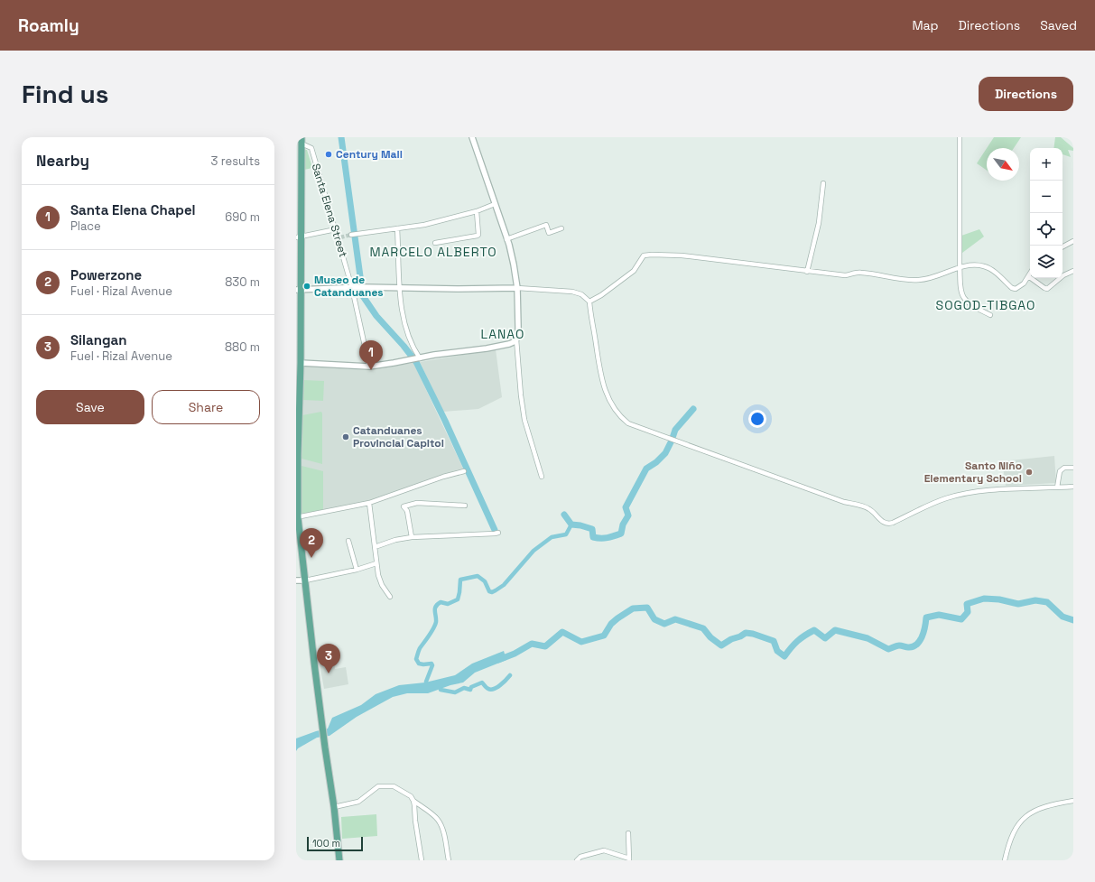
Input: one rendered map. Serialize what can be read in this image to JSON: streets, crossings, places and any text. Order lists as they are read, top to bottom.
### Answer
{
  "streets": {
    "street": ["Santa Elena Street"]
  },
  "districts": ["MARCELO ALBERTO", "SOGOD-TIBGAO", "LANAO"],
  "places": [
    "Century Mall",
    "Museo de Catanduanes",
    "Catanduanes Provincial Capitol",
    "Santo Niño Elementary School"
  ],
  "scale_bar": "100 m",
  "north": "bottom right",
  "page": {
    "header": "Roamly",
    "nav": ["Map", "Directions", "Saved"],
    "buttons": [
      "Directions",
      ["Save", "Share"]
    ],
    "title": "Find us",
    "heading": ["Nearby", "3 results"],
    "map_buttons": ["+", "−"],
    "list": [
      {
        "mark": "1",
        "name": "Santa Elena Chapel",
        "note": "Place",
        "value": "690 m"
      },
      {
        "mark": "2",
        "name": "Powerzone",
        "note": "Fuel · Rizal Avenue",
        "value": "830 m"
      },
      {
        "mark": "3",
        "name": "Silangan",
        "note": "Fuel · Rizal Avenue",
        "value": "880 m"
      }
    ],
    "pins": ["1", "2", "3"],
    "scale": "100 m"
  }
}
